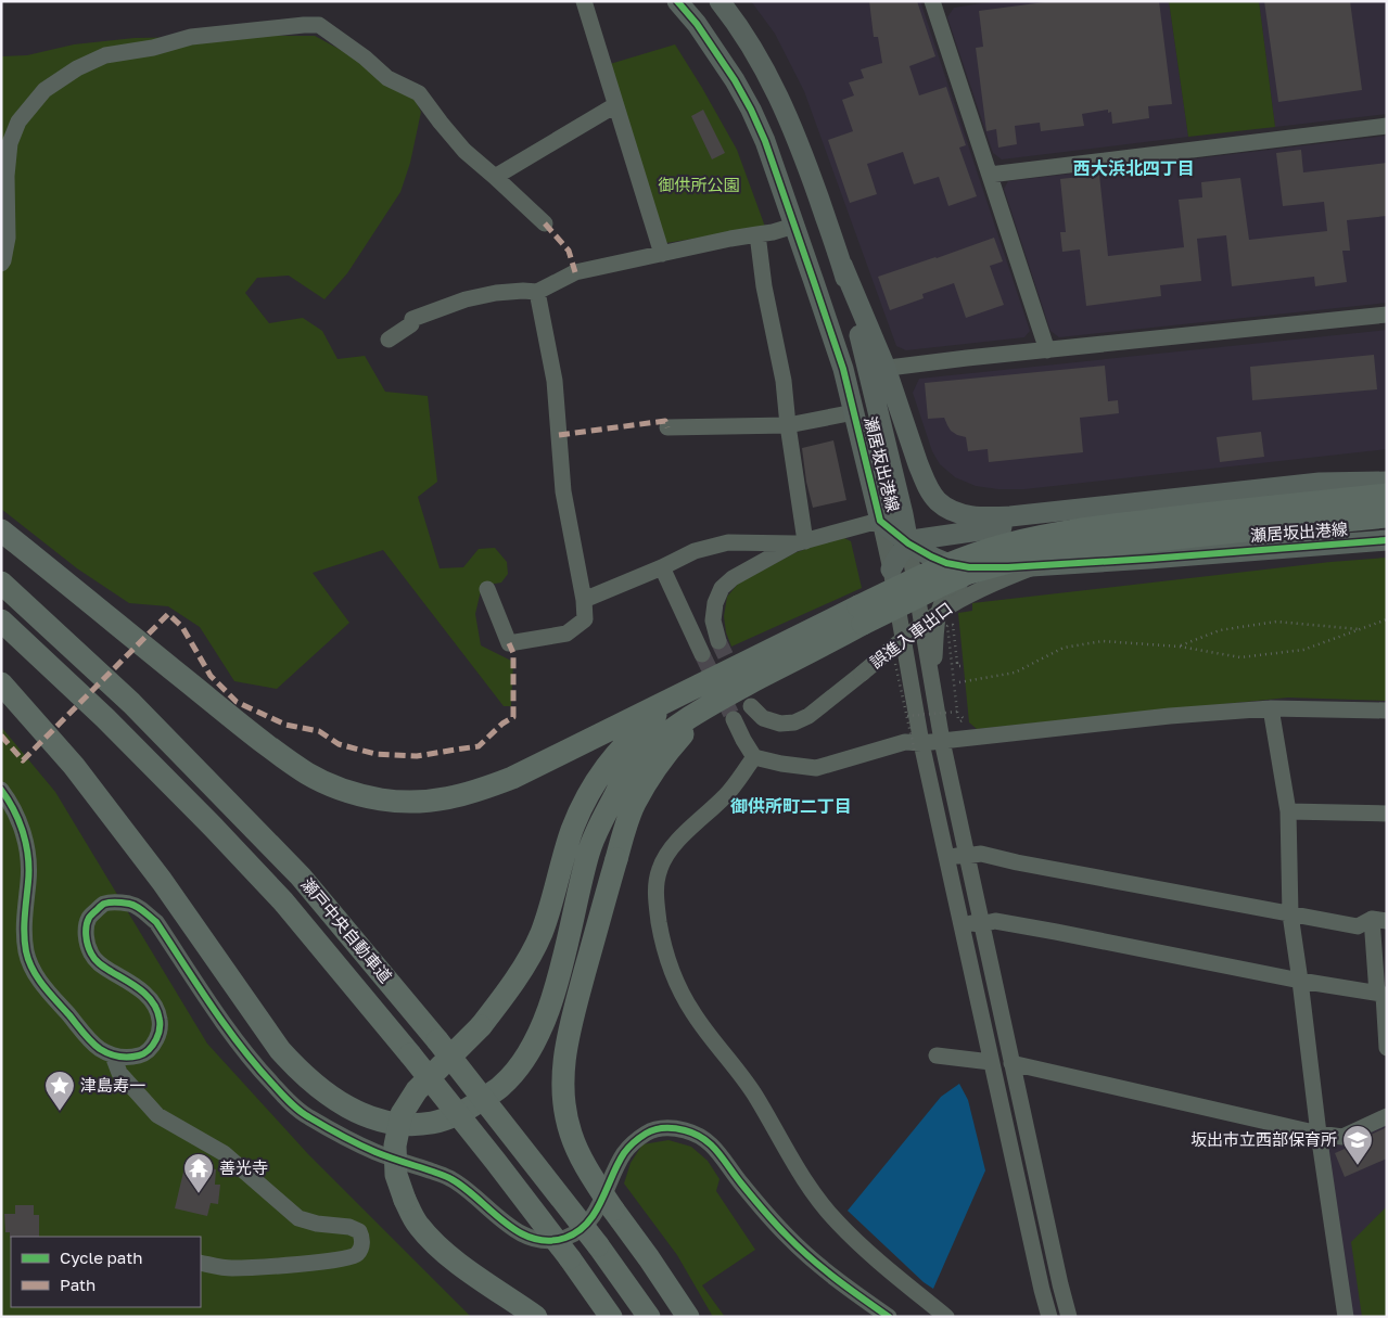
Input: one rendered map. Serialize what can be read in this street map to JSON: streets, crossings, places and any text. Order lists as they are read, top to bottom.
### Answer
{
  "streets": {
    "highway": ["瀬戸中央自動車道"],
    "main road": ["瀬居坂出港線"],
    "street": ["誤進入車出口"]
  },
  "districts": ["西大浜北四丁目", "御供所町二丁目"],
  "parks": ["御供所公園"],
  "places": {
    "place": ["津島寿一"],
    "school or university": ["坂出市立西部保育所"],
    "temple": ["善光寺"]
  },
  "legend": ["Cycle path", "Path"]
}
